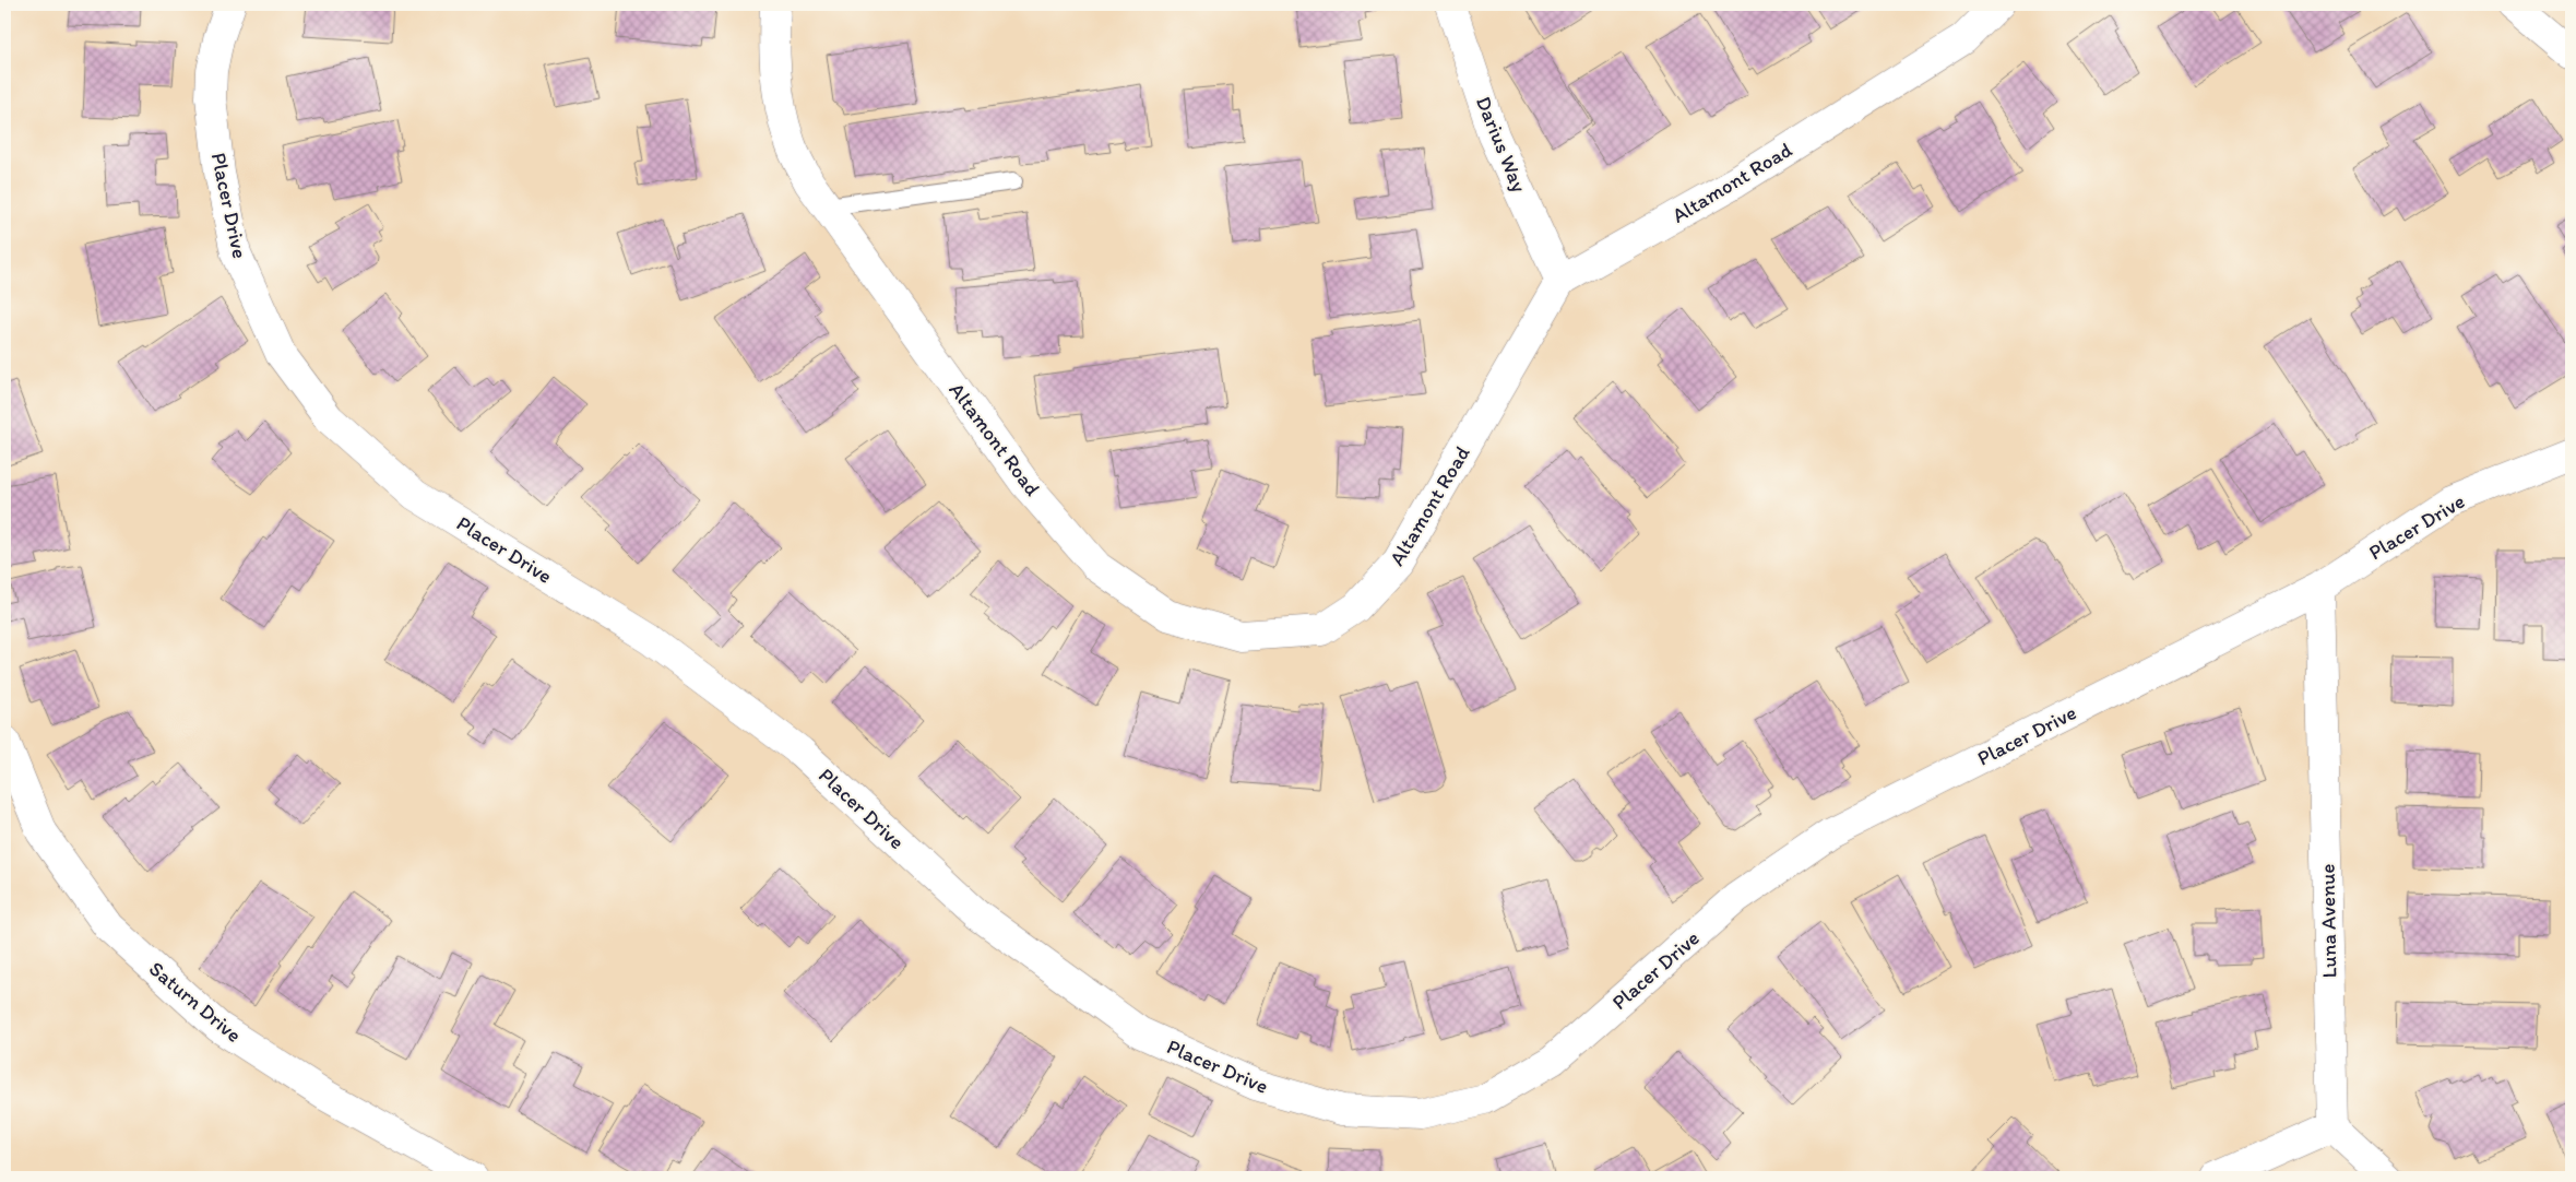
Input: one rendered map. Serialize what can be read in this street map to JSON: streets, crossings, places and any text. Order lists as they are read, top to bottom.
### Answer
{
  "streets": {
    "street": [
      "Darius Way",
      "Altamont Road",
      "Placer Drive",
      "Luna Avenue",
      "Saturn Drive"
    ]
  },
  "crossings": [
    ["Darius Way", "Altamont Road"],
    ["Placer Drive", "Luna Avenue"]
  ]
}
